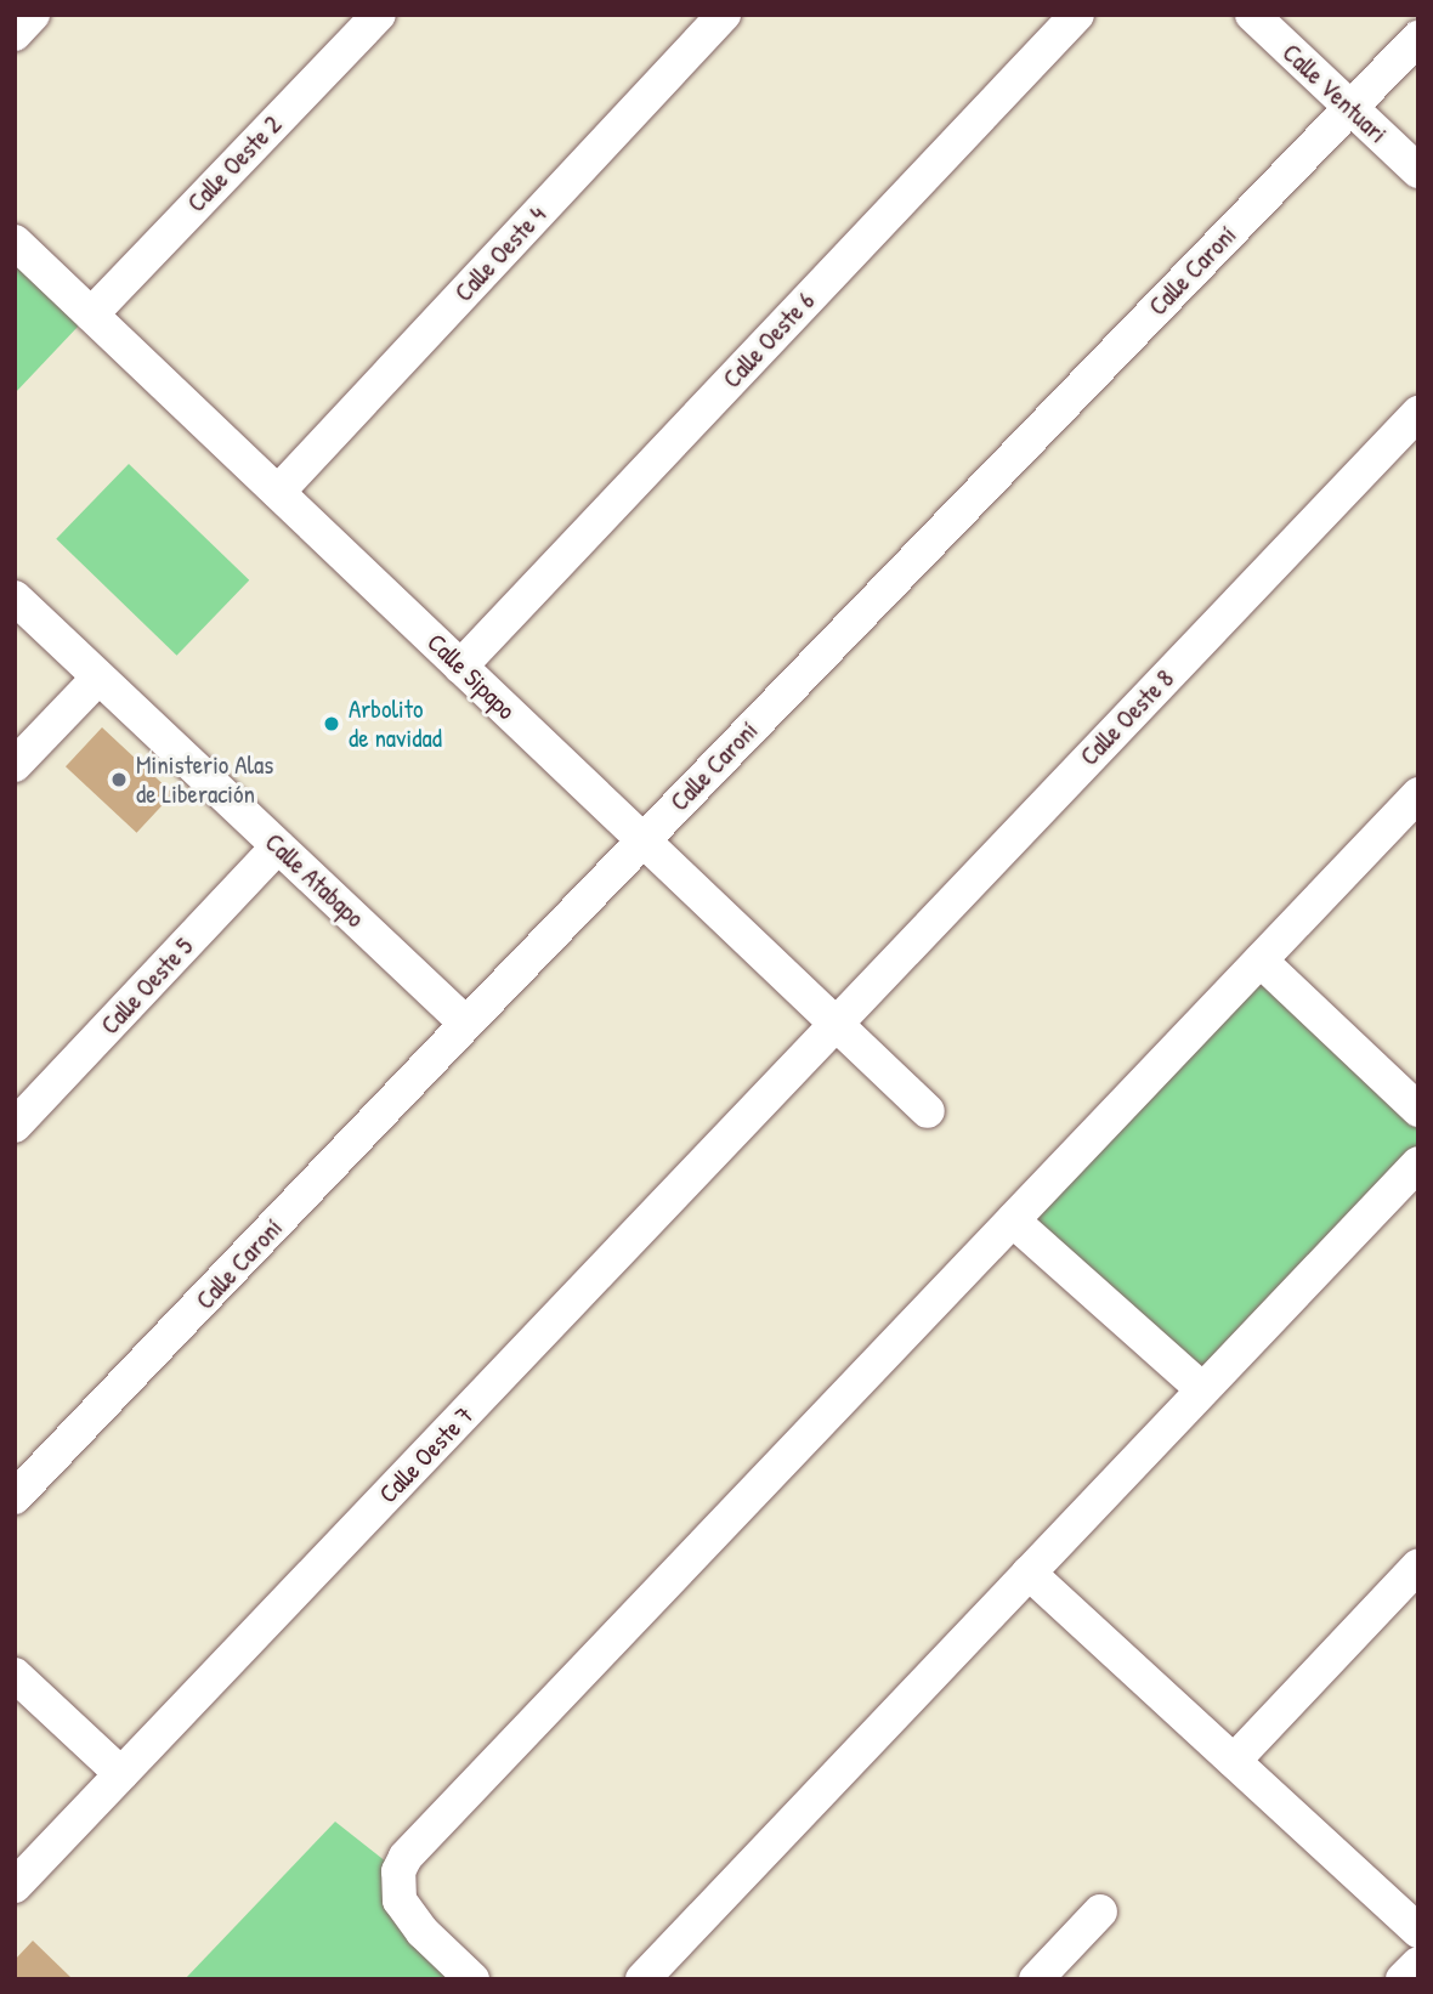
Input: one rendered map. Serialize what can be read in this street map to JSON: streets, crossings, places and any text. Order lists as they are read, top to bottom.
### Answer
{
  "streets": {
    "street": [
      "Calle Ventuari",
      "Calle Oeste 2",
      "Calle Oeste 4",
      "Calle Caroní",
      "Calle Oeste 6",
      "Calle Sipapo",
      "Calle Oeste 8",
      "Calle Atabapo",
      "Calle Oeste 5",
      "Calle Oeste 7"
    ]
  },
  "crossings": [
    ["Calle Ventuari", "Calle Caroní"],
    ["Calle Oeste 2", "Calle Sipapo"],
    ["Calle Oeste 4", "Calle Sipapo"],
    ["Calle Caroní", "Calle Sipapo"],
    ["Calle Caroní", "Calle Atabapo"],
    ["Calle Oeste 6", "Calle Sipapo"],
    ["Calle Sipapo", "Calle Oeste 8"],
    ["Calle Sipapo", "Calle Oeste 7"],
    ["Calle Oeste 8", "Calle Oeste 7"],
    ["Calle Atabapo", "Calle Oeste 5"]
  ],
  "places": ["Arbolito de navidad", "Ministerio Alas de Liberación"]
}
